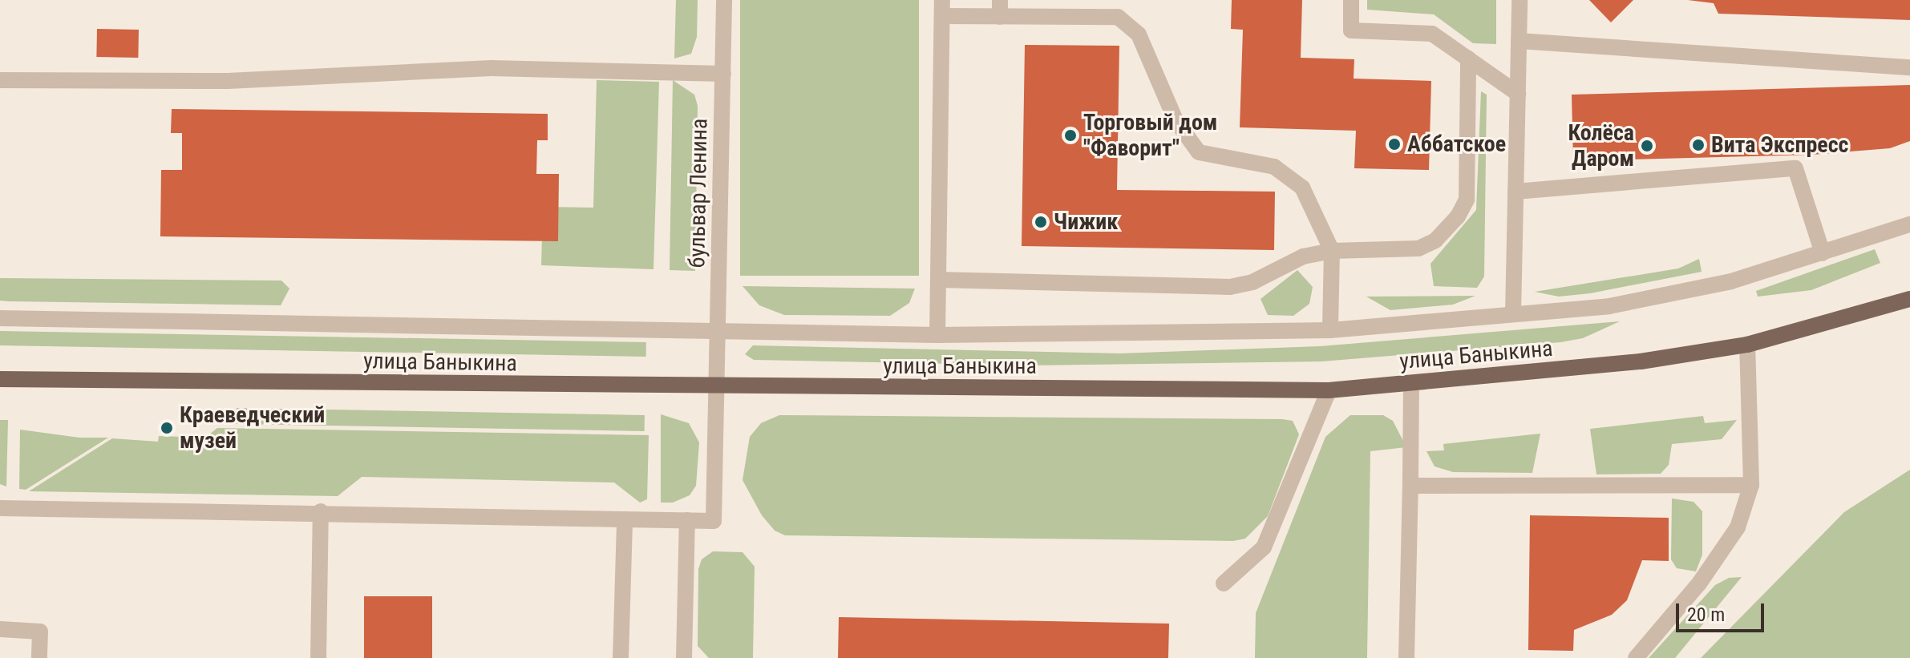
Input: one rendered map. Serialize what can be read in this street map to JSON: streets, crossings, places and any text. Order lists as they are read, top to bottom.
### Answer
{
  "streets": {
    "main road": ["улица Баныкина"],
    "street": ["бульвар Ленина"]
  },
  "crossings": [
    ["бульвар Ленина", "улица Баныкина"]
  ],
  "places": [
    "Торговый дом \"Фаворит\"",
    "Аббатское",
    "Вита Экспресс",
    "Колёса Даром",
    "Чижик",
    "Краеведческий музей"
  ],
  "scale_bar": "20 m"
}
